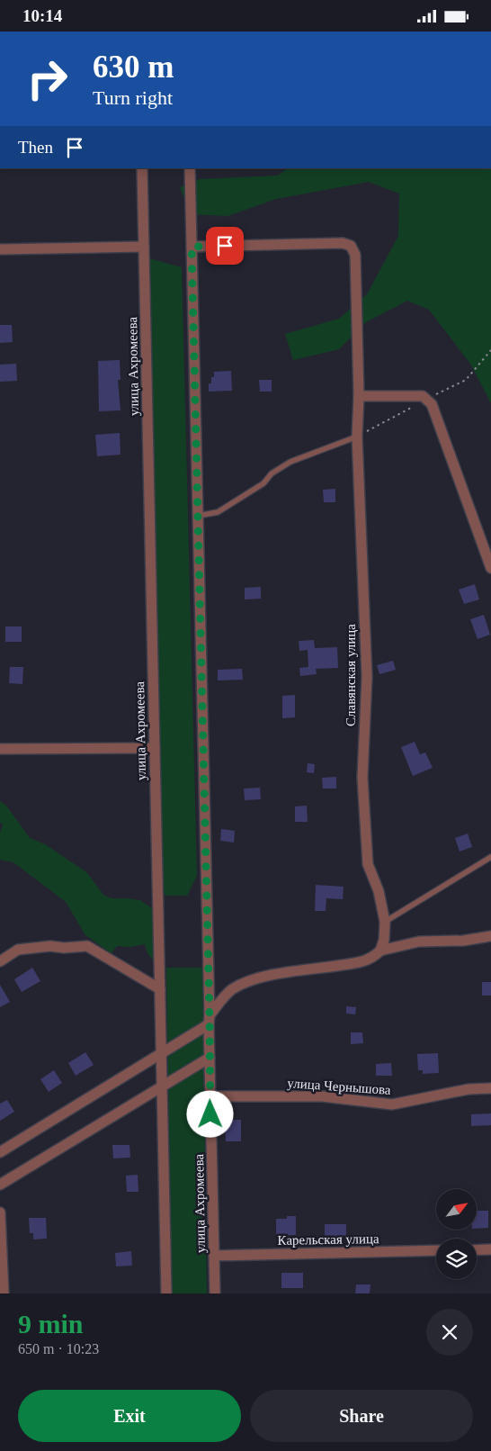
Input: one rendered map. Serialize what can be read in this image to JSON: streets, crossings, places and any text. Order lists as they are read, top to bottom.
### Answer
{
  "streets": {
    "street": [
      "улица Ахромеева",
      "Славянская улица",
      "улица Чернышова",
      "Карельская улица"
    ]
  },
  "crossings": [
    ["улица Ахромеева", "Славянская улица"],
    ["улица Ахромеева", "улица Чернышова"],
    ["улица Ахромеева", "Карельская улица"]
  ],
  "north": "top right",
  "page": {
    "status": "10:14",
    "turn": ["630 m", "Turn right"],
    "then": "Then",
    "heading": ["9 min", "650 m · 10:23"],
    "buttons": ["Exit", "Share"]
  }
}
